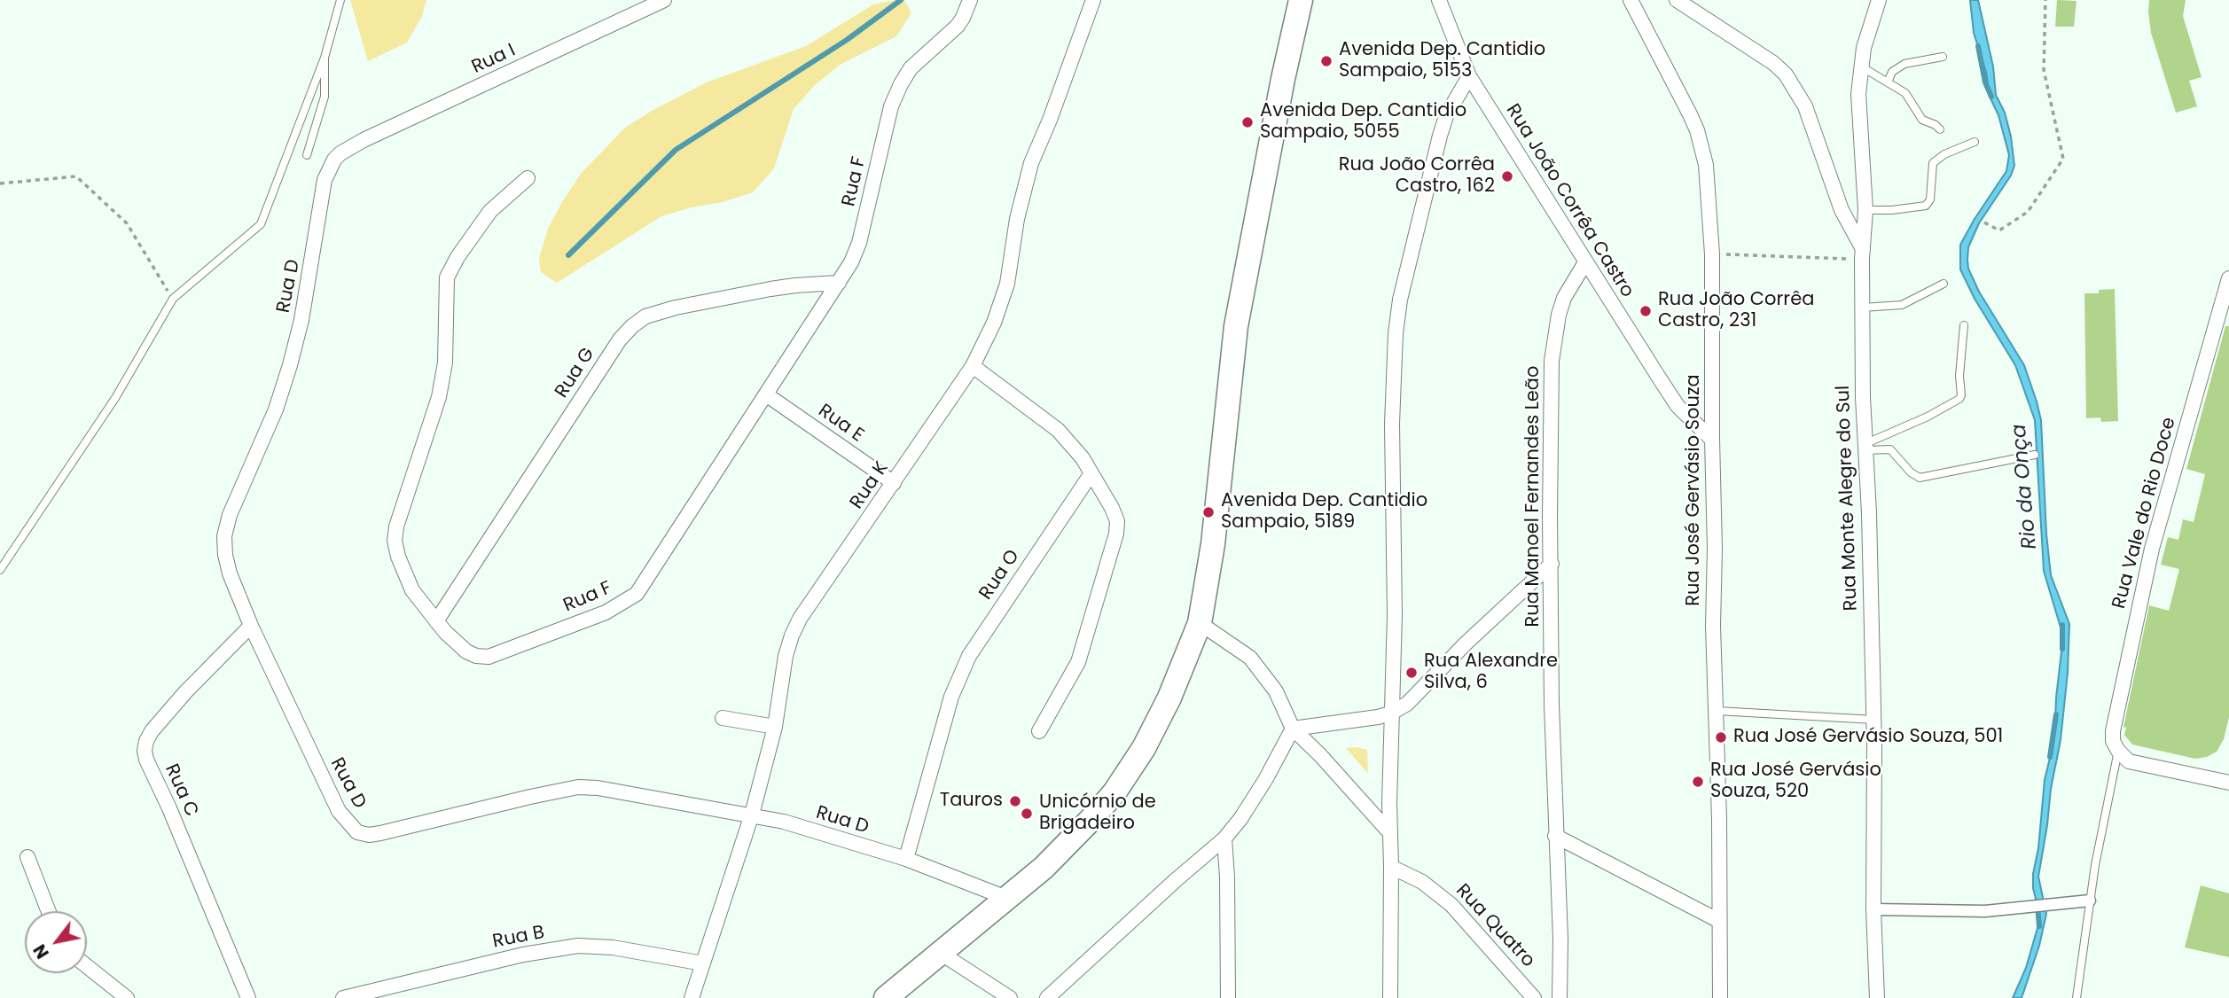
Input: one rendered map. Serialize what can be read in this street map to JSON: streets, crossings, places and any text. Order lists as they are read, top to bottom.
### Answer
{
  "streets": {
    "street": [
      "Rua I",
      "Rua F",
      "Rua João Corrêa Castro",
      "Rua D",
      "Rua G",
      "Rua E",
      "Rua K",
      "Rua José Gervásio Souza",
      "Rua Manoel Fernandes Leão",
      "Rua Monte Alegre do Sul",
      "Rua Vale do Rio Doce",
      "Rua O",
      "Rua C",
      "Rua Quatro",
      "Rua B"
    ]
  },
  "crossings": [
    ["Rua I", "Rua D"],
    ["Rua F", "Rua G"],
    ["Rua F", "Rua E"],
    ["Rua João Corrêa Castro", "Rua José Gervásio Souza"],
    ["Rua João Corrêa Castro", "Rua Manoel Fernandes Leão"],
    ["Rua D", "Rua K"],
    ["Rua D", "Rua O"],
    ["Rua D", "Rua C"],
    ["Rua E", "Rua K"],
    ["Rua K", "Rua B"]
  ],
  "water": ["Rio da Onça"],
  "places": [
    "Avenida Dep. Cantidio Sampaio, 5153",
    "Avenida Dep. Cantidio Sampaio, 5055",
    "Rua João Corrêa Castro, 162",
    "Rua João Corrêa Castro, 231",
    "Avenida Dep. Cantidio Sampaio, 5189",
    "Rua Alexandre Silva, 6",
    "Rua José Gervásio Souza, 501",
    "Rua José Gervásio Souza, 520",
    "Tauros",
    "Unicórnio de Brigadeiro"
  ],
  "north": "bottom left"
}
